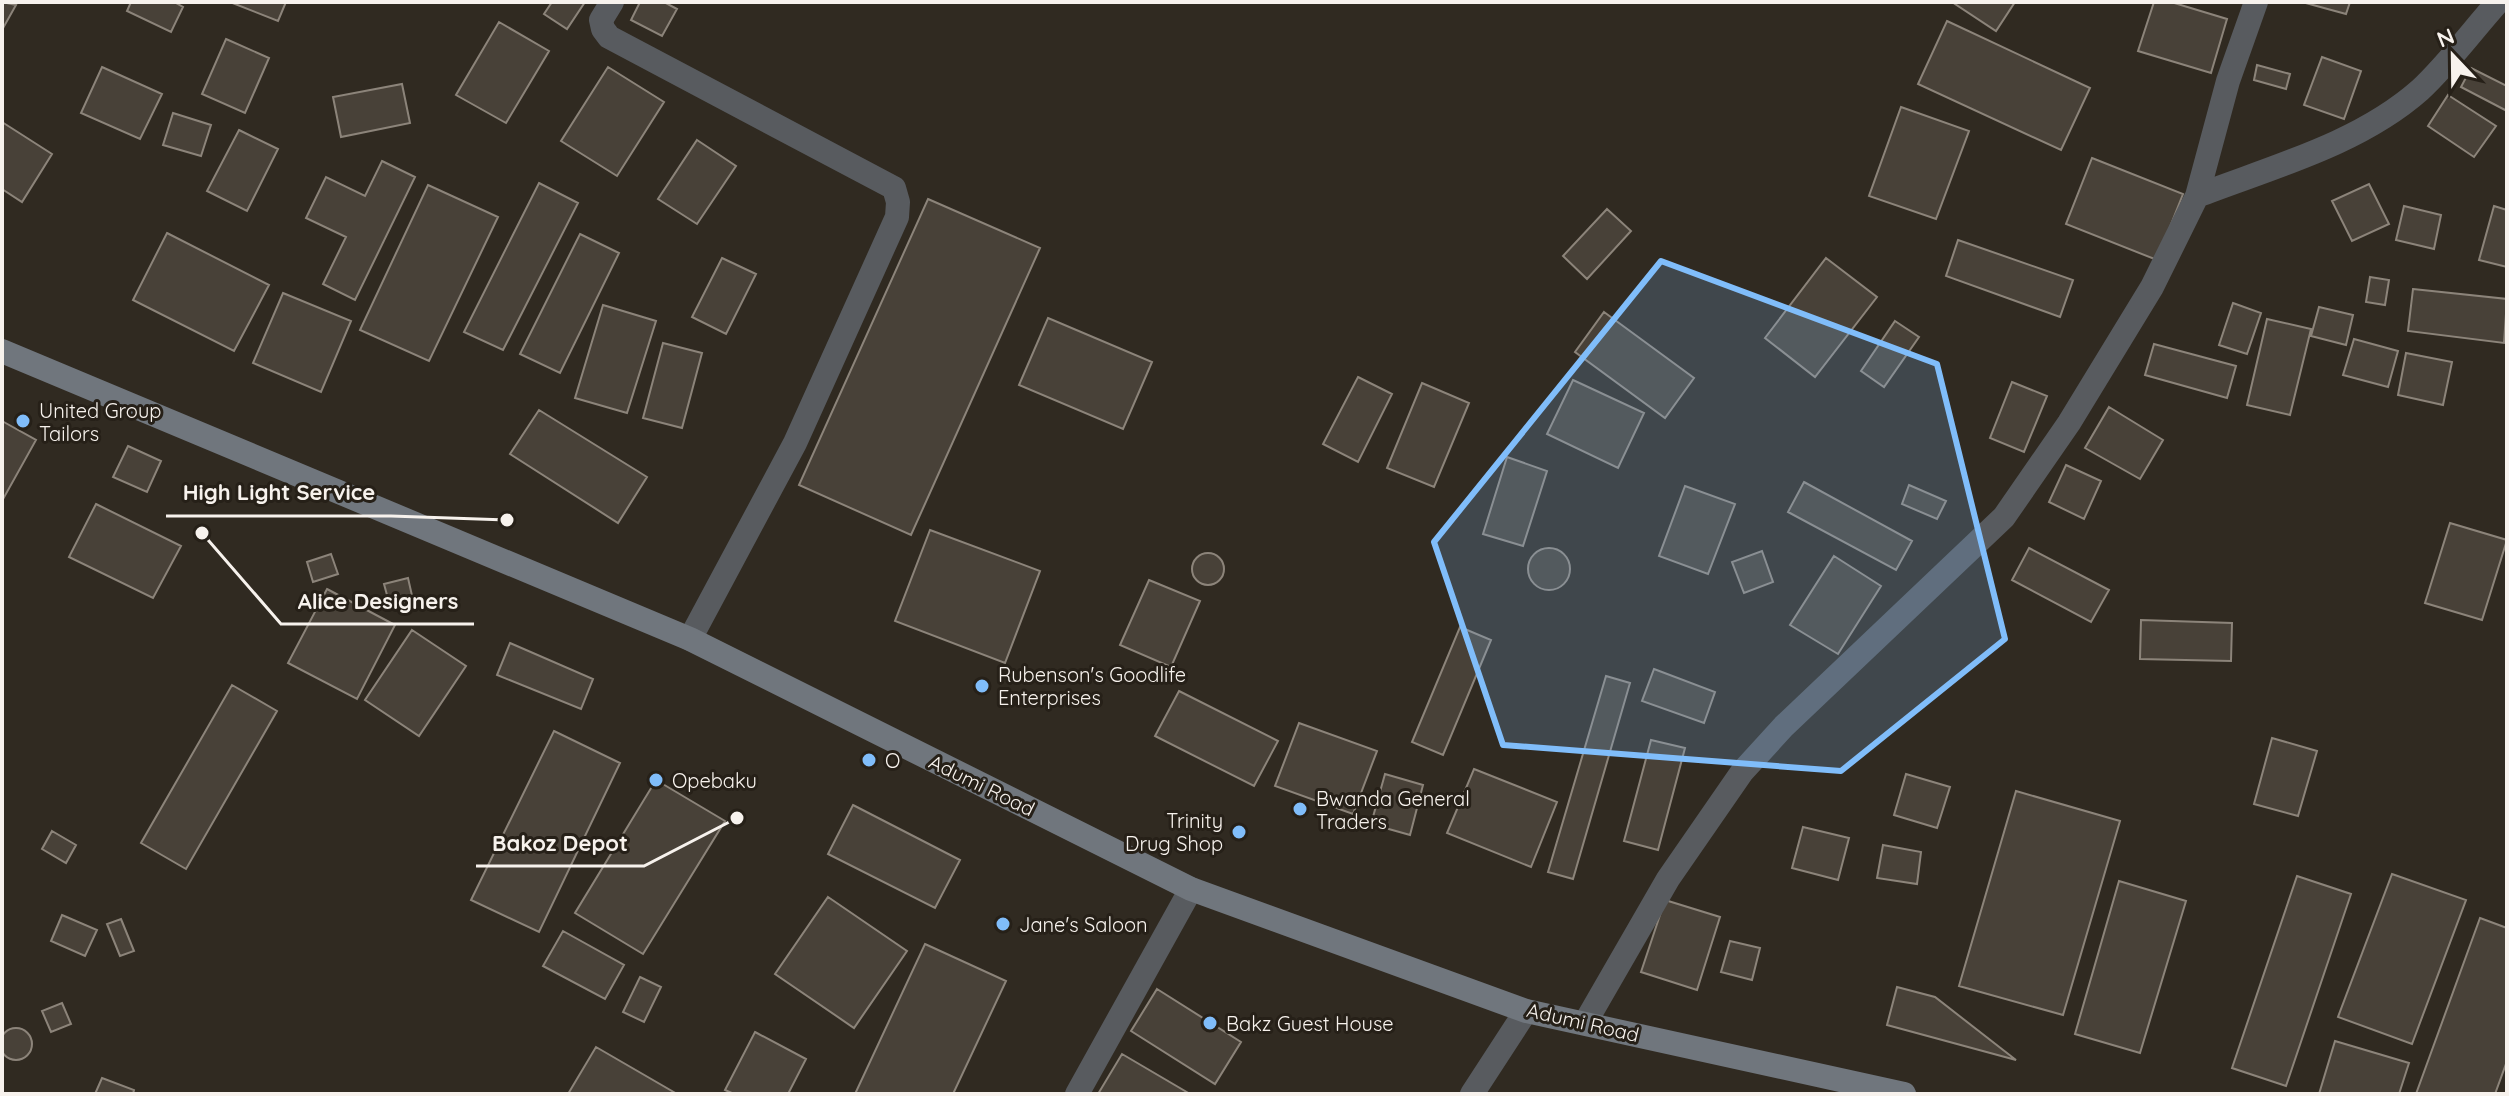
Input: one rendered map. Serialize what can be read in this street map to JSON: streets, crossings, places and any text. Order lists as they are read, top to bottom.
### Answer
{
  "streets": {
    "main road": ["Adumi Road"]
  },
  "places": [
    "United Group Tailors",
    "High Light Service",
    "Alice Designers",
    "Rubenson's Goodlife Enterprises",
    "O",
    "Opebaku",
    "Bwanda General Traders",
    "Bakoz Depot",
    "Trinity Drug Shop",
    "Jane's Saloon",
    "Bakz Guest House"
  ],
  "north": "top"
}
